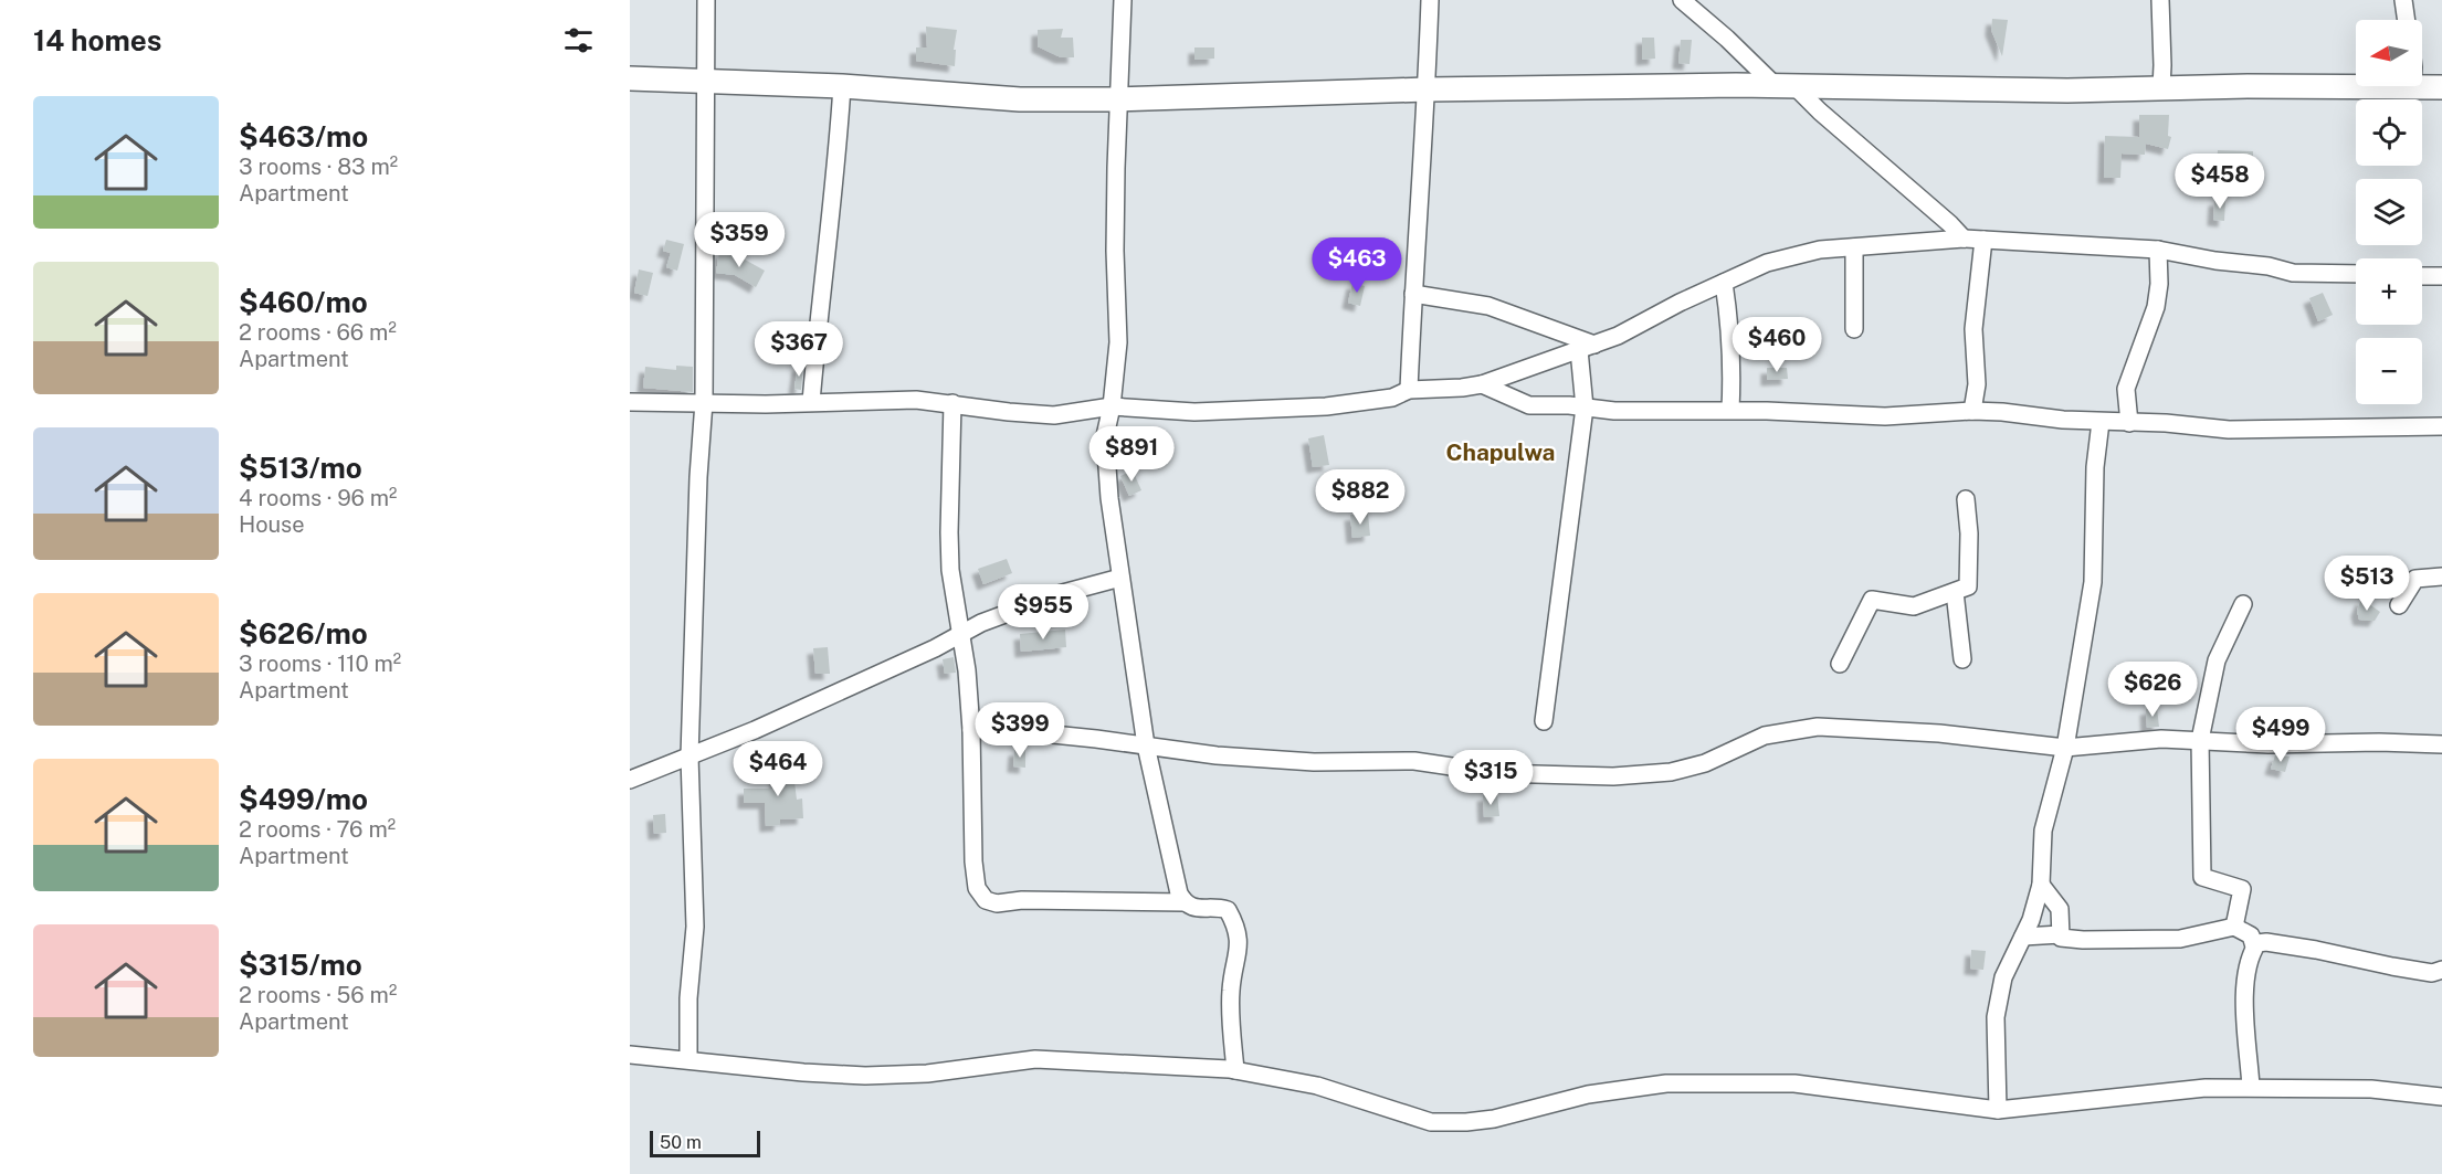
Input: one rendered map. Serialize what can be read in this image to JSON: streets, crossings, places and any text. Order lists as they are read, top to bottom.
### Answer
{
  "districts": ["Chapulwa"],
  "scale_bar": "50 m",
  "north": "left",
  "page": {
    "heading": "14 homes",
    "map_buttons": ["+", "−"],
    "list": [
      {
        "name": "$463/mo",
        "note": "3 rooms · 83 m² · Apartment"
      },
      {
        "name": "$460/mo",
        "note": "2 rooms · 66 m² · Apartment"
      },
      {
        "name": "$513/mo",
        "note": "4 rooms · 96 m² · House"
      },
      {
        "name": "$626/mo",
        "note": "3 rooms · 110 m² · Apartment"
      },
      {
        "name": "$499/mo",
        "note": "2 rooms · 76 m² · Apartment"
      },
      {
        "name": "$315/mo",
        "note": "2 rooms · 56 m² · Apartment"
      }
    ],
    "price": [
      "$458",
      "$359",
      "$463",
      "$460",
      "$367",
      "$891",
      "$882",
      "$513",
      "$955",
      "$626",
      "$399",
      "$499",
      "$464",
      "$315"
    ],
    "scale": "50 m"
  }
}
